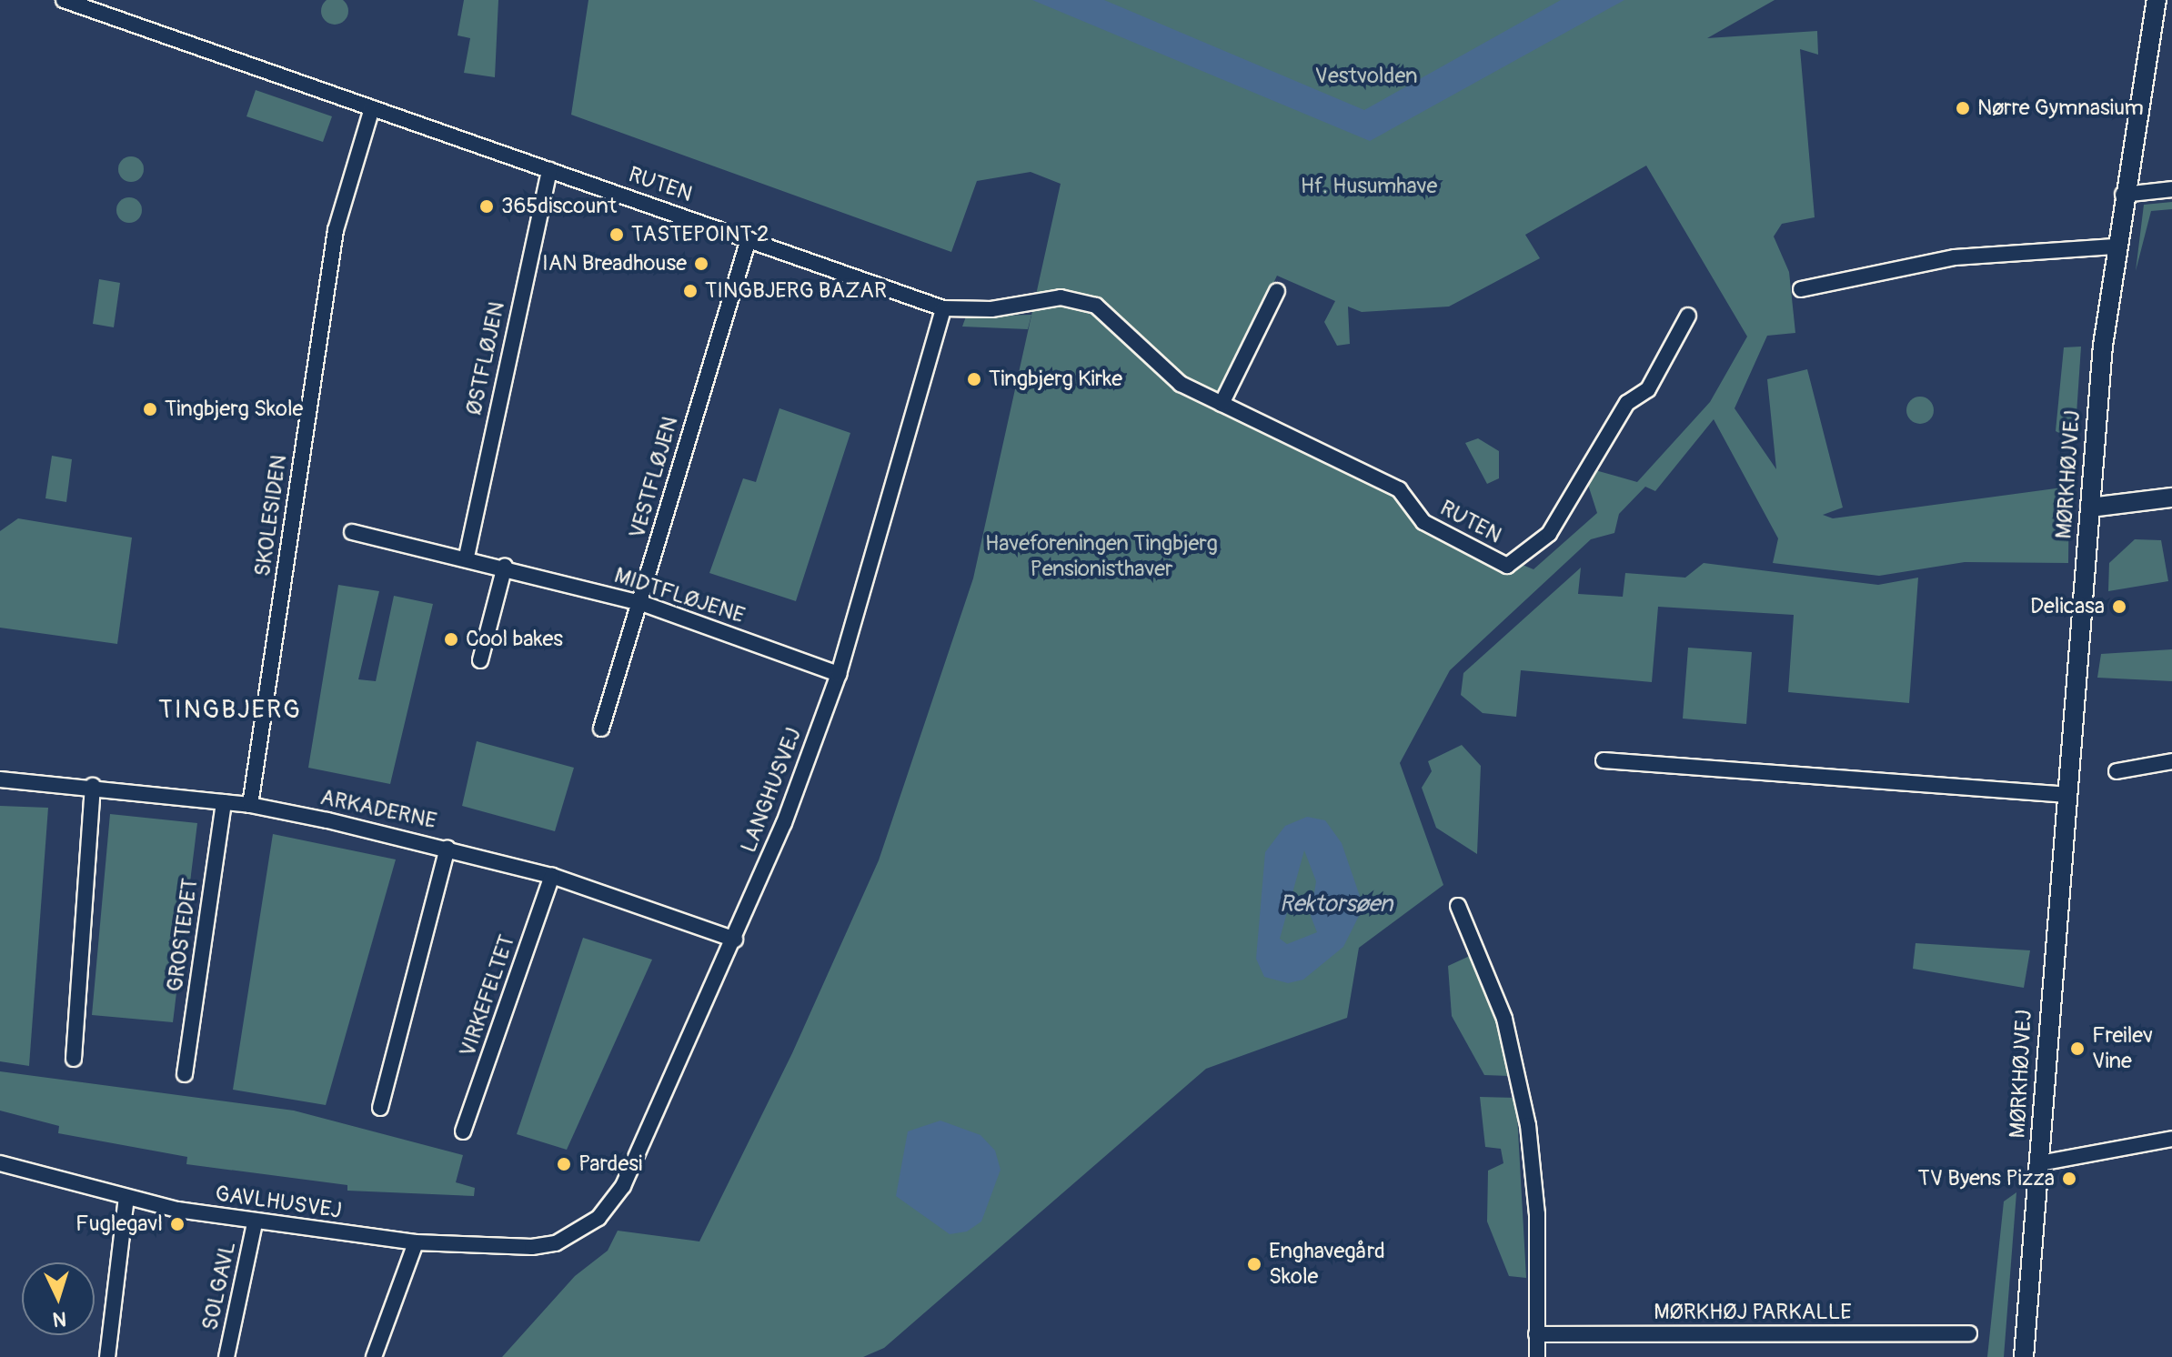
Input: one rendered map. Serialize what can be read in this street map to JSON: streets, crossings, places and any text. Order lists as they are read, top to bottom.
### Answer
{
  "streets": {
    "street": [
      "RUTEN",
      "ØSTFLØJEN",
      "MØRKHØJVEJ",
      "VESTFLØJEN",
      "SKOLESIDEN",
      "MIDTFLØJENE",
      "LANGHUSVEJ",
      "ARKADERNE",
      "GROSTEDET",
      "VIRKEFELTET",
      "GAVLHUSVEJ",
      "SOLGAVL",
      "MØRKHØJ PARKALLE"
    ]
  },
  "crossings": [
    ["RUTEN", "ØSTFLØJEN"],
    ["RUTEN", "VESTFLØJEN"],
    ["RUTEN", "SKOLESIDEN"],
    ["RUTEN", "LANGHUSVEJ"],
    ["ØSTFLØJEN", "MIDTFLØJENE"],
    ["VESTFLØJEN", "MIDTFLØJENE"],
    ["SKOLESIDEN", "ARKADERNE"],
    ["MIDTFLØJENE", "LANGHUSVEJ"],
    ["LANGHUSVEJ", "ARKADERNE"],
    ["LANGHUSVEJ", "GAVLHUSVEJ"],
    ["ARKADERNE", "GROSTEDET"],
    ["ARKADERNE", "VIRKEFELTET"],
    ["GAVLHUSVEJ", "SOLGAVL"]
  ],
  "districts": ["TINGBJERG"],
  "water": ["Rektorsøen"],
  "parks": ["Vestvolden", "Hf. Husumhave", "Haveforeningen Tingbjerg Pensionisthaver"],
  "places": [
    "Nørre Gymnasium",
    "365discount",
    "TASTEPOINT 2",
    "IAN Breadhouse",
    "TINGBJERG BAZAR",
    "Tingbjerg Kirke",
    "Tingbjerg Skole",
    "Delicasa",
    "Cool bakes",
    "Freilev Vine",
    "Pardesi",
    "TV Byens Pizza",
    "Fuglegavl",
    "Enghavegård Skole"
  ],
  "north": "bottom"
}
